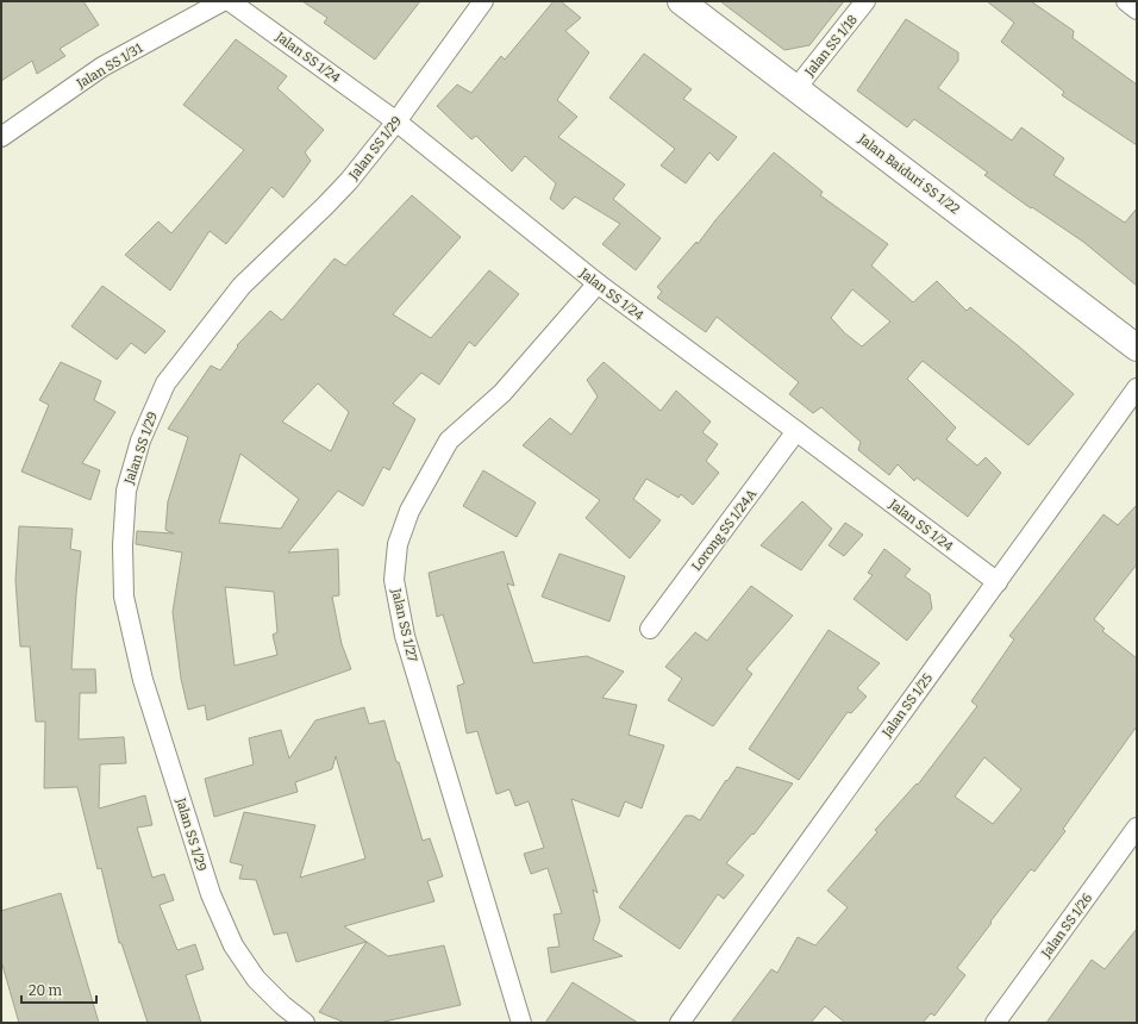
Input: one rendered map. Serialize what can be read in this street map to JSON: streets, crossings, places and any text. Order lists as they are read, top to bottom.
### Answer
{
  "streets": {
    "street": [
      "Jalan SS 1/18",
      "Jalan SS 1/24",
      "Jalan SS 1/31",
      "Jalan SS 1/29",
      "Jalan Baiduri SS 1/22",
      "Lorong SS 1/24A",
      "Jalan SS 1/27",
      "Jalan SS 1/25",
      "Jalan SS 1/26"
    ]
  },
  "crossings": [
    ["Jalan SS 1/18", "Jalan Baiduri SS 1/22"],
    ["Jalan SS 1/24", "Jalan SS 1/29"],
    ["Jalan SS 1/24", "Lorong SS 1/24A"],
    ["Jalan SS 1/24", "Jalan SS 1/27"],
    ["Jalan SS 1/24", "Jalan SS 1/25"]
  ],
  "scale_bar": "20 m"
}
